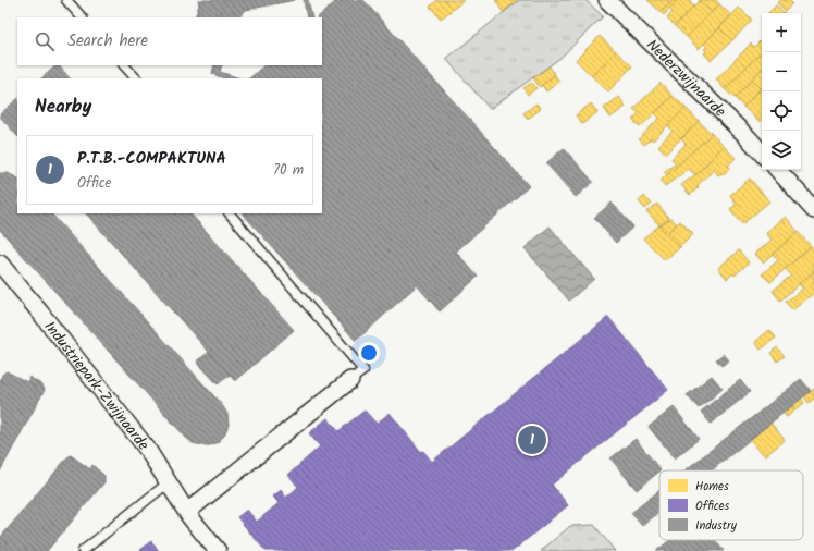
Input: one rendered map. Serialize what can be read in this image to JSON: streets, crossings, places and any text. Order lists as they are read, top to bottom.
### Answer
{
  "streets": {
    "street": ["Nederzwijnaarde", "Industriepark-Zwijnaarde"]
  },
  "legend": ["Homes", "Offices", "Industry"],
  "page": {
    "map_buttons": ["+", "−"],
    "search": "Search here",
    "heading": "Nearby",
    "list": [
      {
        "mark": "1",
        "name": "P.T.B.-COMPAKTUNA",
        "note": "Office",
        "value": "70 m"
      }
    ],
    "pins": "1"
  }
}
